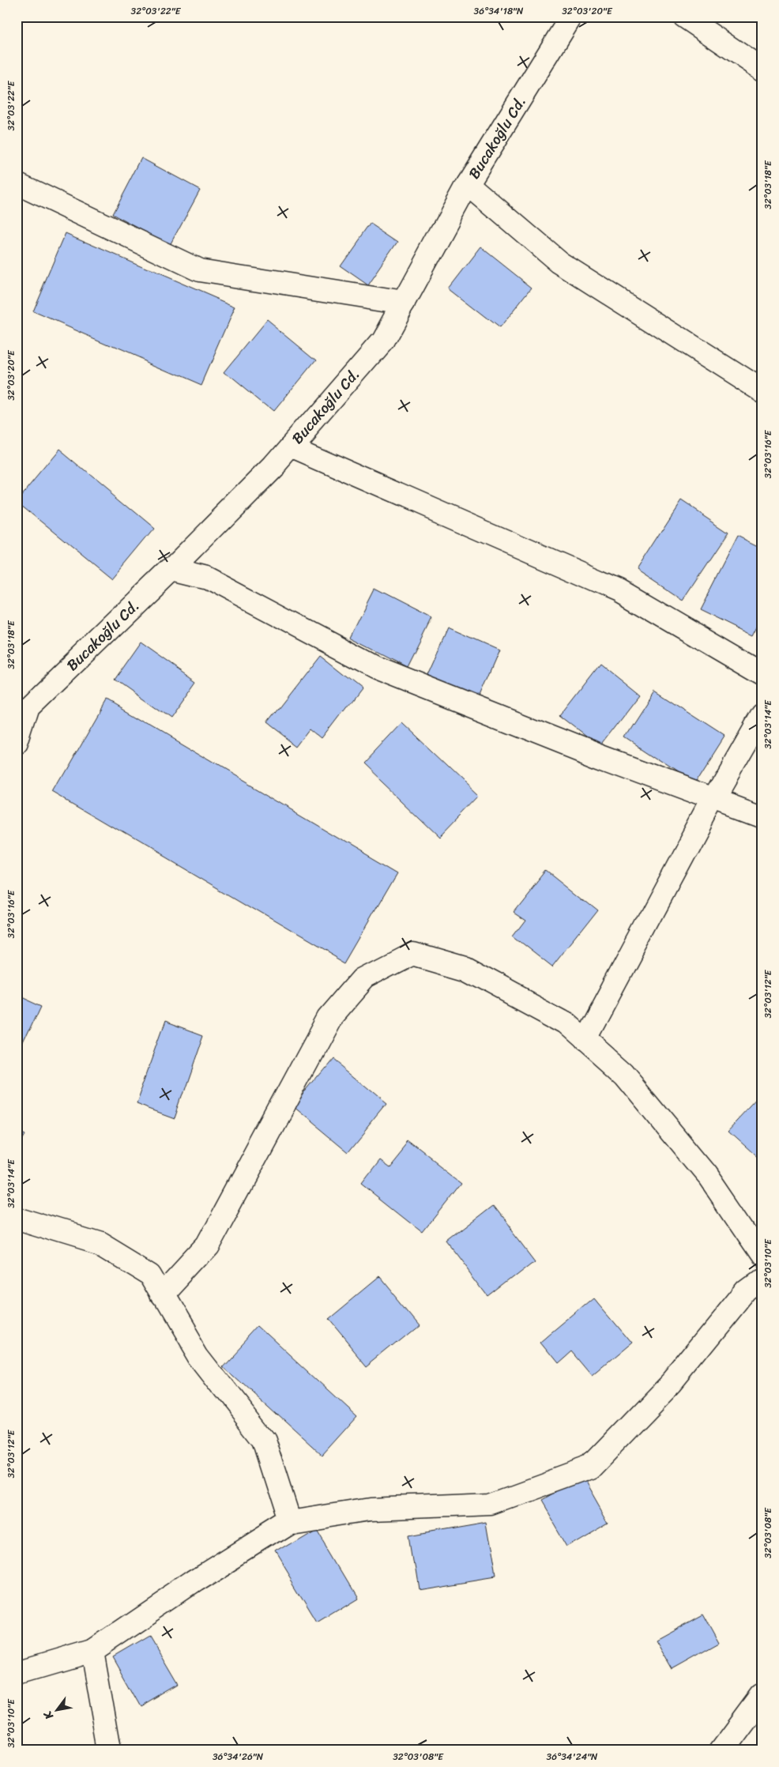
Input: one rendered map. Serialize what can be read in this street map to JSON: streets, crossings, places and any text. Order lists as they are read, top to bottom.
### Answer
{
  "streets": {
    "street": ["Bucakoğlu Cd."]
  },
  "north": "bottom left",
  "coordinates": [
    "32°03'22\"E",
    "36°34'18\"N",
    "32°03'20\"E",
    "32°03'18\"E",
    "32°03'16\"E",
    "32°03'14\"E",
    "32°03'12\"E",
    "32°03'10\"E",
    "32°03'08\"E",
    "36°34'26\"N",
    "36°34'24\"N"
  ]
}
